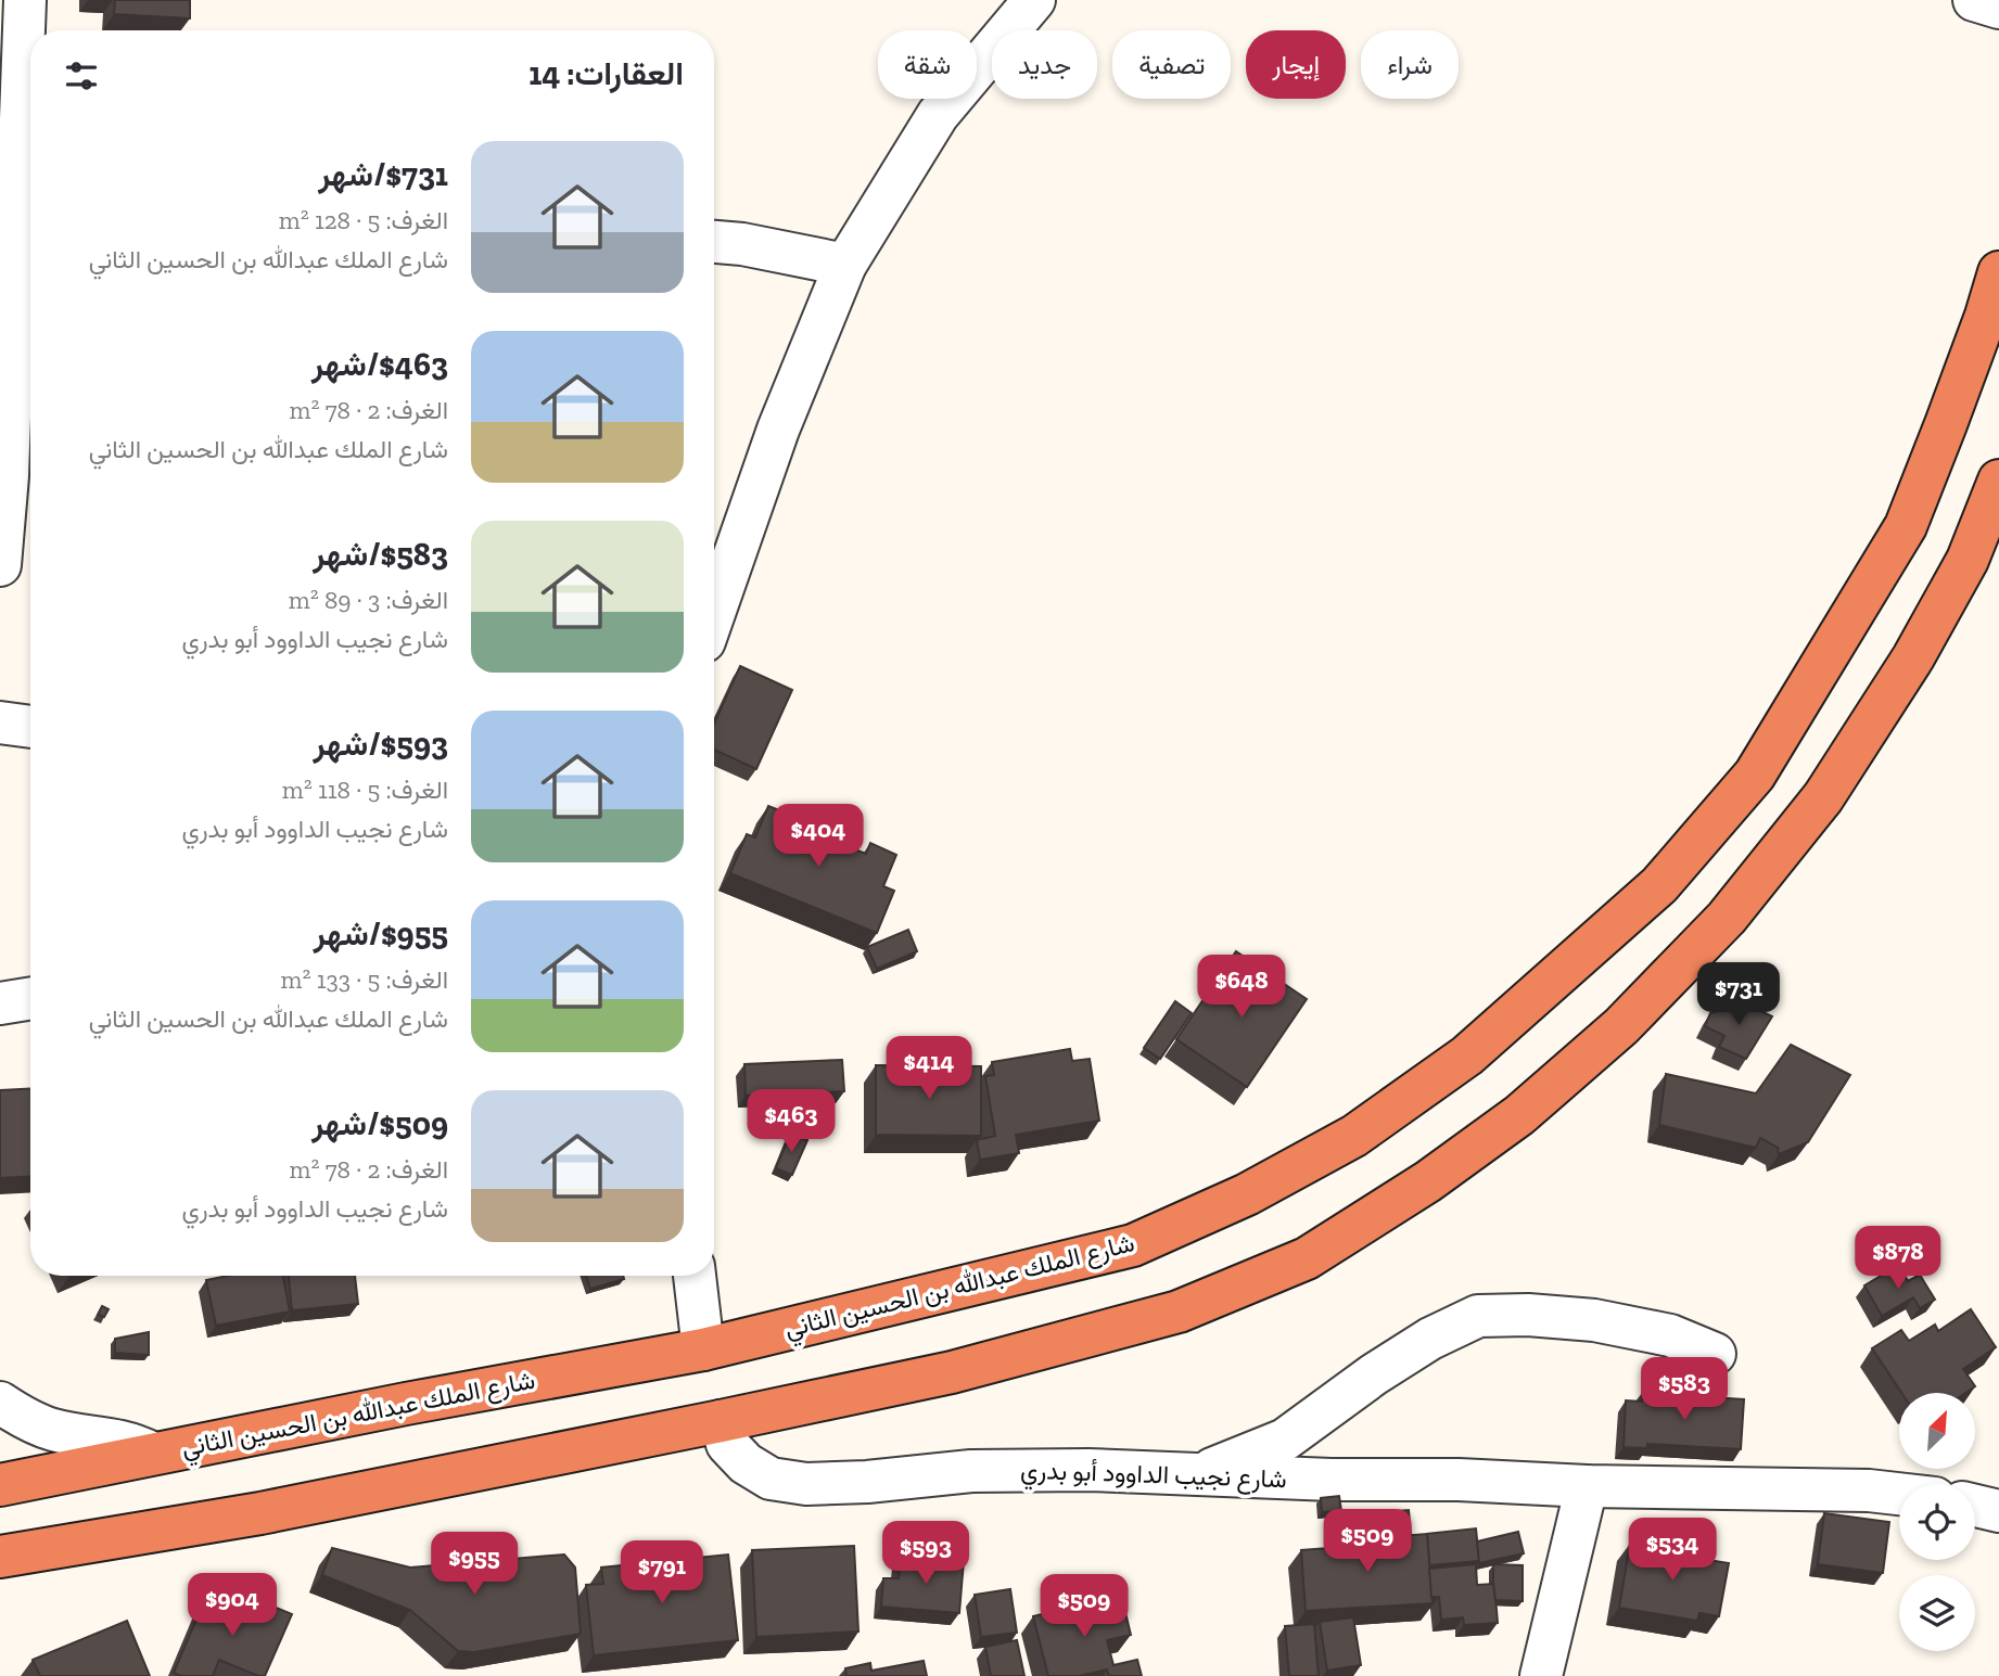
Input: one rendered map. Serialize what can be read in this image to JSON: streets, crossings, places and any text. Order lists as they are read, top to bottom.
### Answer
{
  "streets": {
    "highway": ["شارع الملك عبدالله بن الحسين الثاني"],
    "street": ["شارع نجيب الداوود أبو بدري"]
  },
  "north": "top right",
  "page": {
    "chip": [
      "شراء",
      "إيجار",
      "تصفية",
      "جديد",
      "شقة"
    ],
    "heading": "العقارات: 14",
    "list": [
      {
        "name": "$731/شهر",
        "note": "الغرف: 5 · 128 m² · شارع الملك عبدالله بن الحسين الثاني"
      },
      {
        "name": "$463/شهر",
        "note": "الغرف: 2 · 78 m² · شارع الملك عبدالله بن الحسين الثاني"
      },
      {
        "name": "$583/شهر",
        "note": "الغرف: 3 · 89 m² · شارع نجيب الداوود أبو بدري"
      },
      {
        "name": "$593/شهر",
        "note": "الغرف: 5 · 118 m² · شارع نجيب الداوود أبو بدري"
      },
      {
        "name": "$955/شهر",
        "note": "الغرف: 5 · 133 m² · شارع الملك عبدالله بن الحسين الثاني"
      },
      {
        "name": "$509/شهر",
        "note": "الغرف: 2 · 78 m² · شارع نجيب الداوود أبو بدري"
      }
    ],
    "price": [
      "$404",
      "$648",
      "$731",
      "$414",
      "$463",
      "$878",
      "$583",
      "$509",
      "$534",
      "$593",
      "$955",
      "$791",
      "$904",
      "$509"
    ]
  }
}
